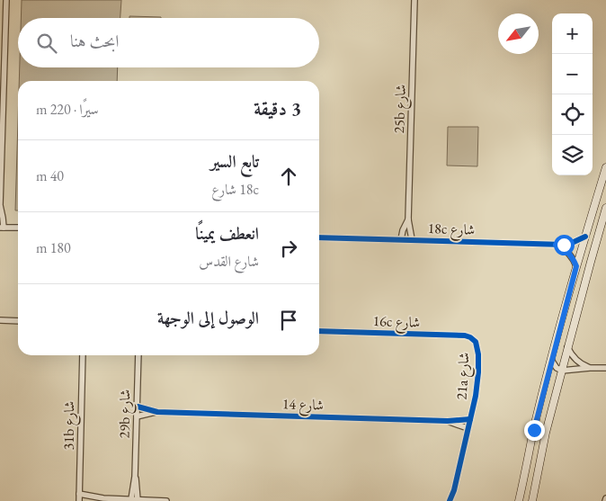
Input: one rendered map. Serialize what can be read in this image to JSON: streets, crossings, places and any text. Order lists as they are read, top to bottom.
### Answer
{
  "streets": {
    "street": [
      "25b شارع",
      "18c شارع",
      "16c شارع",
      "21a شارع",
      "شارع 14",
      "29b شارع",
      "31b شارع"
    ]
  },
  "crossings": [
    ["25b شارع", "18c شارع"],
    ["16c شارع", "21a شارع"],
    ["21a شارع", "شارع 14"],
    ["شارع 14", "29b شارع"]
  ],
  "north": "bottom left",
  "page": {
    "map_buttons": ["+", "−"],
    "search": "ابحث هنا",
    "heading": ["3 دقيقة", "سيرًا · 220 m"],
    "list": [
      ["تابع السير", "18c شارع", "40 m"],
      ["انعطف يمينًا", "شارع القدس", "180 m"],
      "الوصول إلى الوجهة"
    ]
  }
}
